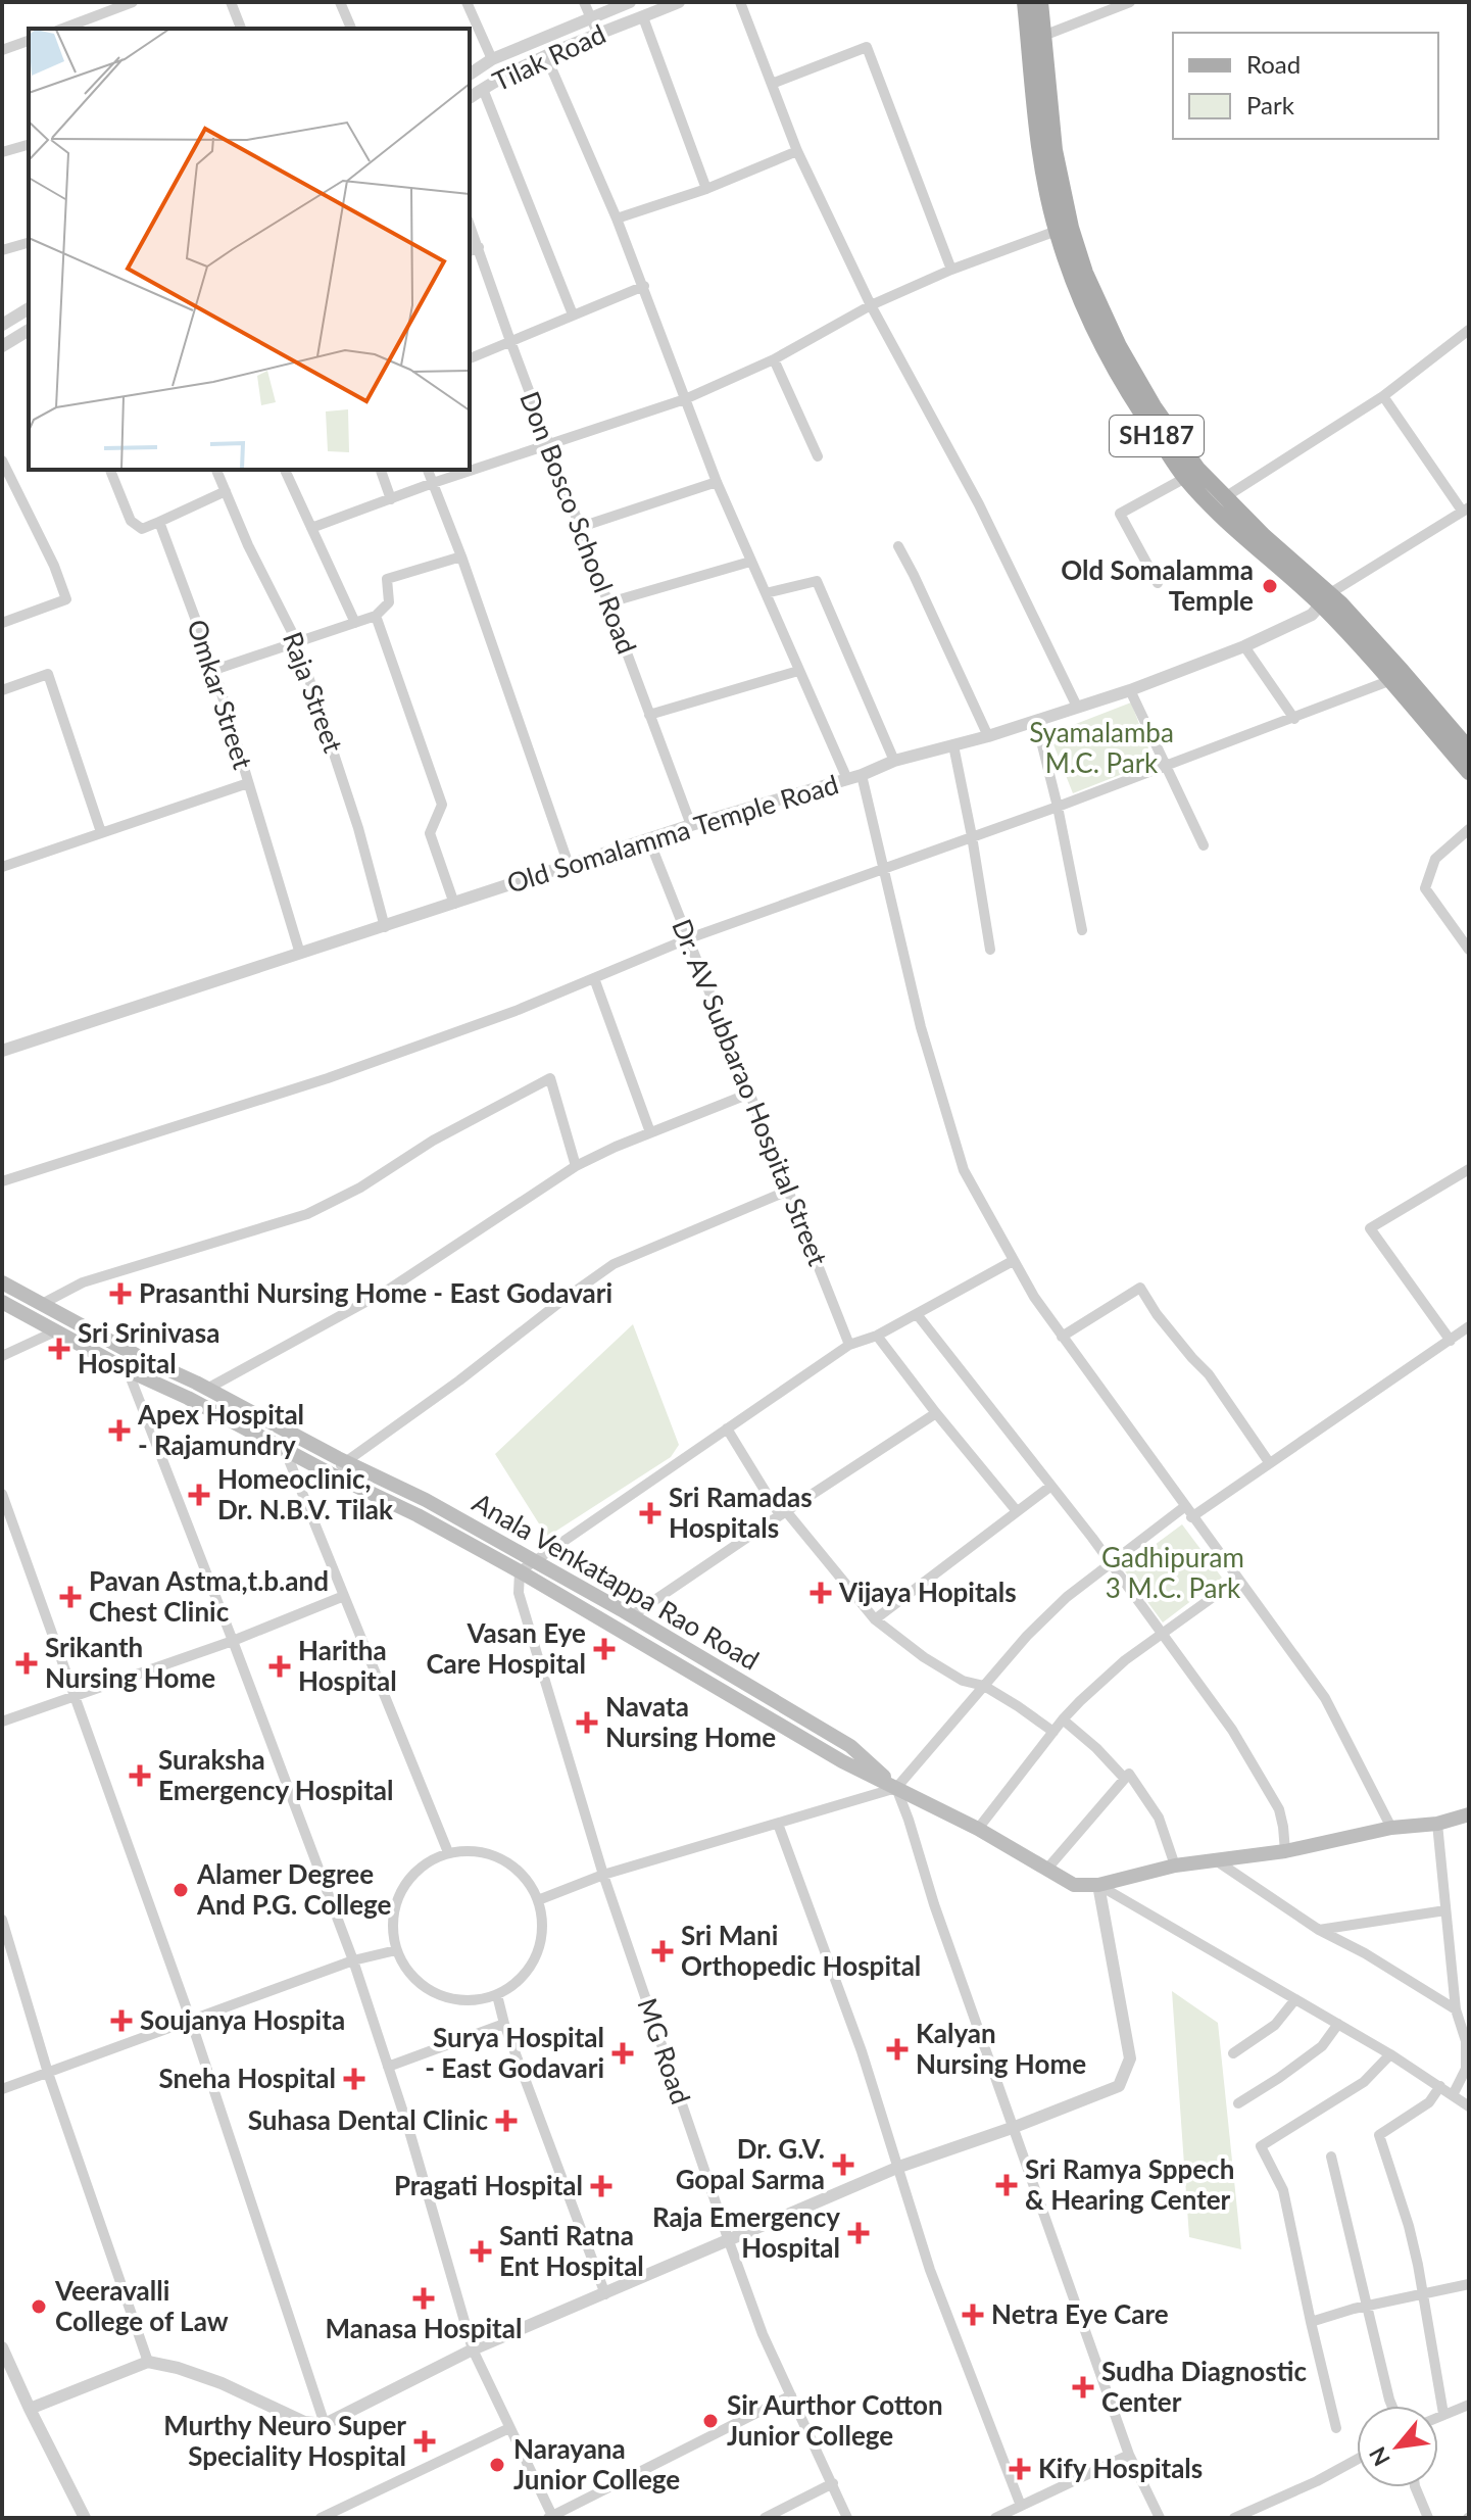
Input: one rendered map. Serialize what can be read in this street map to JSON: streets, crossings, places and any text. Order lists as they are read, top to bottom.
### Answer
{
  "streets": {
    "main road": ["SH187", "Anala Venkatappa Rao Road"],
    "street": [
      "Tilak Road",
      "Don Bosco School Road",
      "Raja Street",
      "Omkar Street",
      "Old Somalamma Temple Road",
      "Dr. AV Subbarao Hospital Street",
      "MG Road"
    ]
  },
  "crossings": [
    ["SH187", "Old Somalamma Temple Road"],
    ["Don Bosco School Road", "Old Somalamma Temple Road"],
    ["Raja Street", "Old Somalamma Temple Road"],
    ["Omkar Street", "Old Somalamma Temple Road"],
    ["Old Somalamma Temple Road", "Dr. AV Subbarao Hospital Street"],
    ["Anala Venkatappa Rao Road", "MG Road"]
  ],
  "parks": ["Syamalamba M.C. Park", "Gadhipuram 3 M.C. Park"],
  "places": {
    "other": [
      "Old Somalamma Temple",
      "Alamer Degree And P.G. College",
      "Veeravalli College of Law",
      "Sir Aurthor Cotton Junior College",
      "Narayana Junior College"
    ],
    "health": [
      "Prasanthi Nursing Home - East Godavari",
      "Sri Srinivasa Hospital",
      "Apex Hospital - Rajamundry",
      "Homeoclinic, Dr. N.B.V. Tilak",
      "Sri Ramadas Hospitals",
      "Vijaya Hopitals",
      "Pavan Astma,t.b.and Chest Clinic",
      "Vasan Eye Care Hospital",
      "Srikanth Nursing Home",
      "Haritha Hospital",
      "Navata Nursing Home",
      "Suraksha Emergency Hospital",
      "Sri Mani Orthopedic Hospital",
      "Soujanya Hospita",
      "Kalyan Nursing Home",
      "Surya Hospital - East Godavari",
      "Sneha Hospital",
      "Suhasa Dental Clinic",
      "Dr. G.V. Gopal Sarma",
      "Sri Ramya Sppech & Hearing Center",
      "Pragati Hospital",
      "Raja Emergency Hospital",
      "Santi Ratna Ent Hospital",
      "Manasa Hospital",
      "Netra Eye Care",
      "Sudha Diagnostic Center",
      "Murthy Neuro Super Speciality Hospital",
      "Kify Hospitals"
    ]
  },
  "legend": ["Road", "Park"],
  "north": "bottom left"
}
